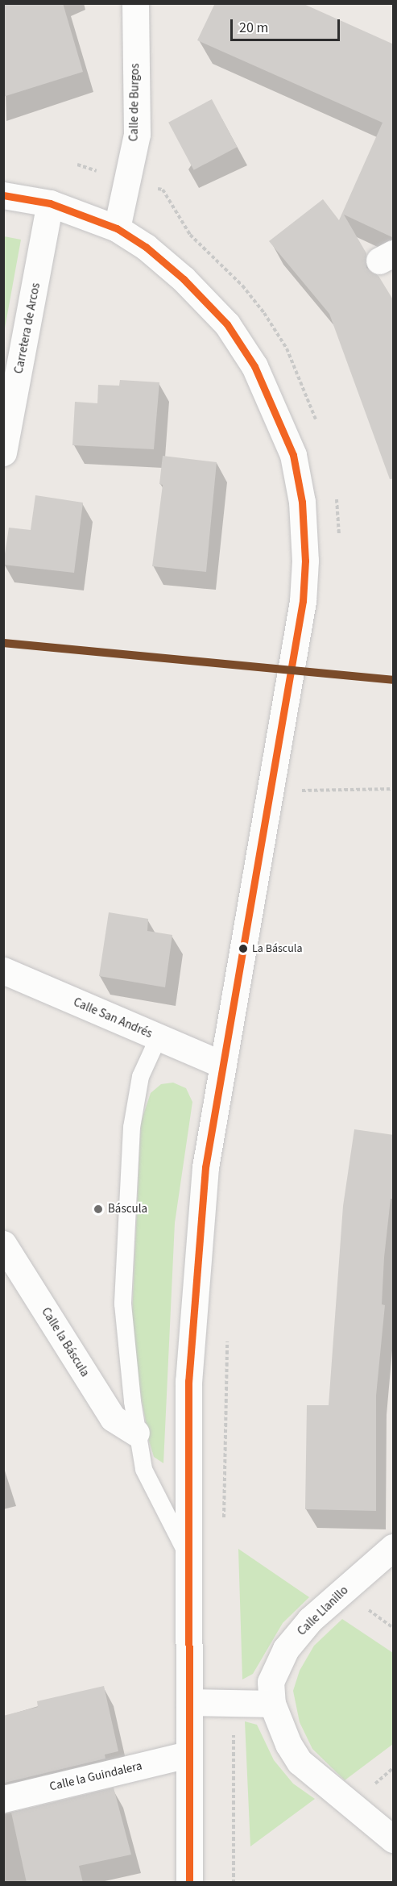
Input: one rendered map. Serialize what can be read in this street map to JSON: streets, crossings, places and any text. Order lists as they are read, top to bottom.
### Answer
{
  "streets": {
    "street": [
      "Calle de Burgos",
      "Carretera de Arcos",
      "Calle San Andrés",
      "Calle la Báscula",
      "Calle Llanillo",
      "Calle la Guindalera"
    ]
  },
  "places": ["La Báscula", "Báscula"],
  "scale_bar": "20 m"
}
